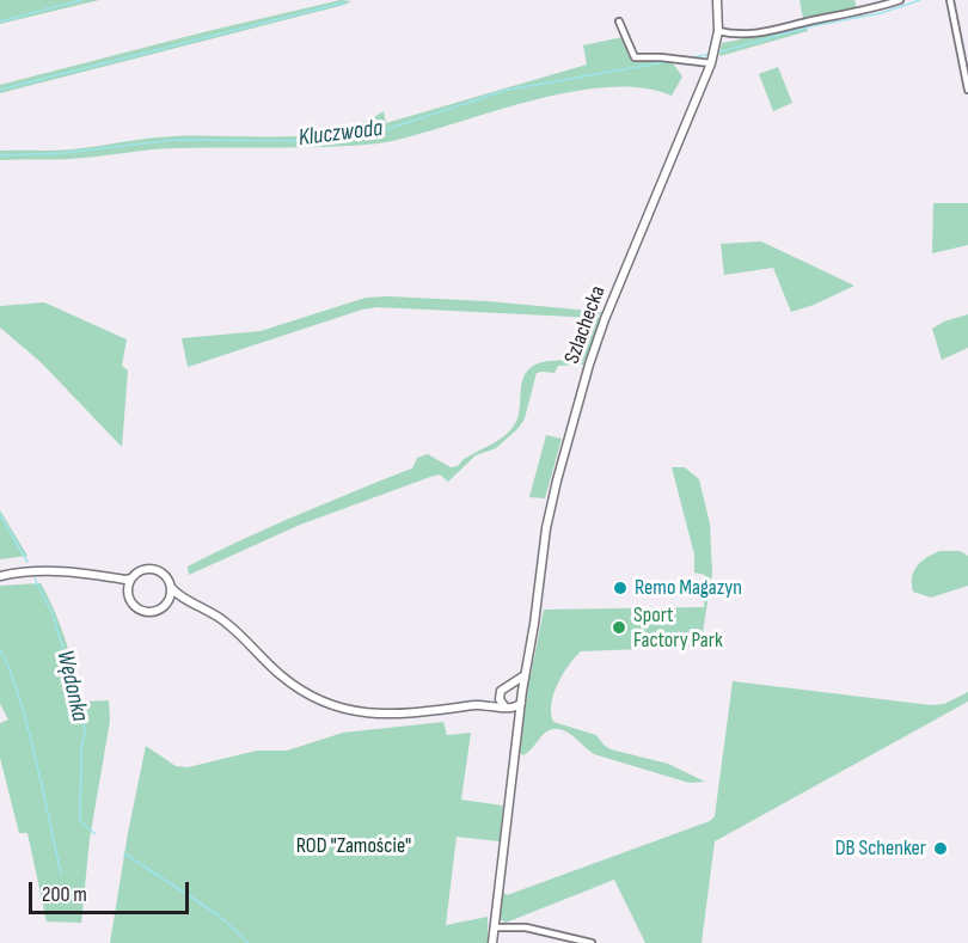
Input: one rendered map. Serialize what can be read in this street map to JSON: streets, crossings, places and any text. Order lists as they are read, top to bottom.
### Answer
{
  "streets": {
    "street": ["Szlachecka"]
  },
  "water": ["Kluczwoda", "Wędonka"],
  "parks": ["ROD \"Zamoście\""],
  "places": ["Remo Magazyn", "Sport Factory Park", "DB Schenker"],
  "scale_bar": "200 m"
}
